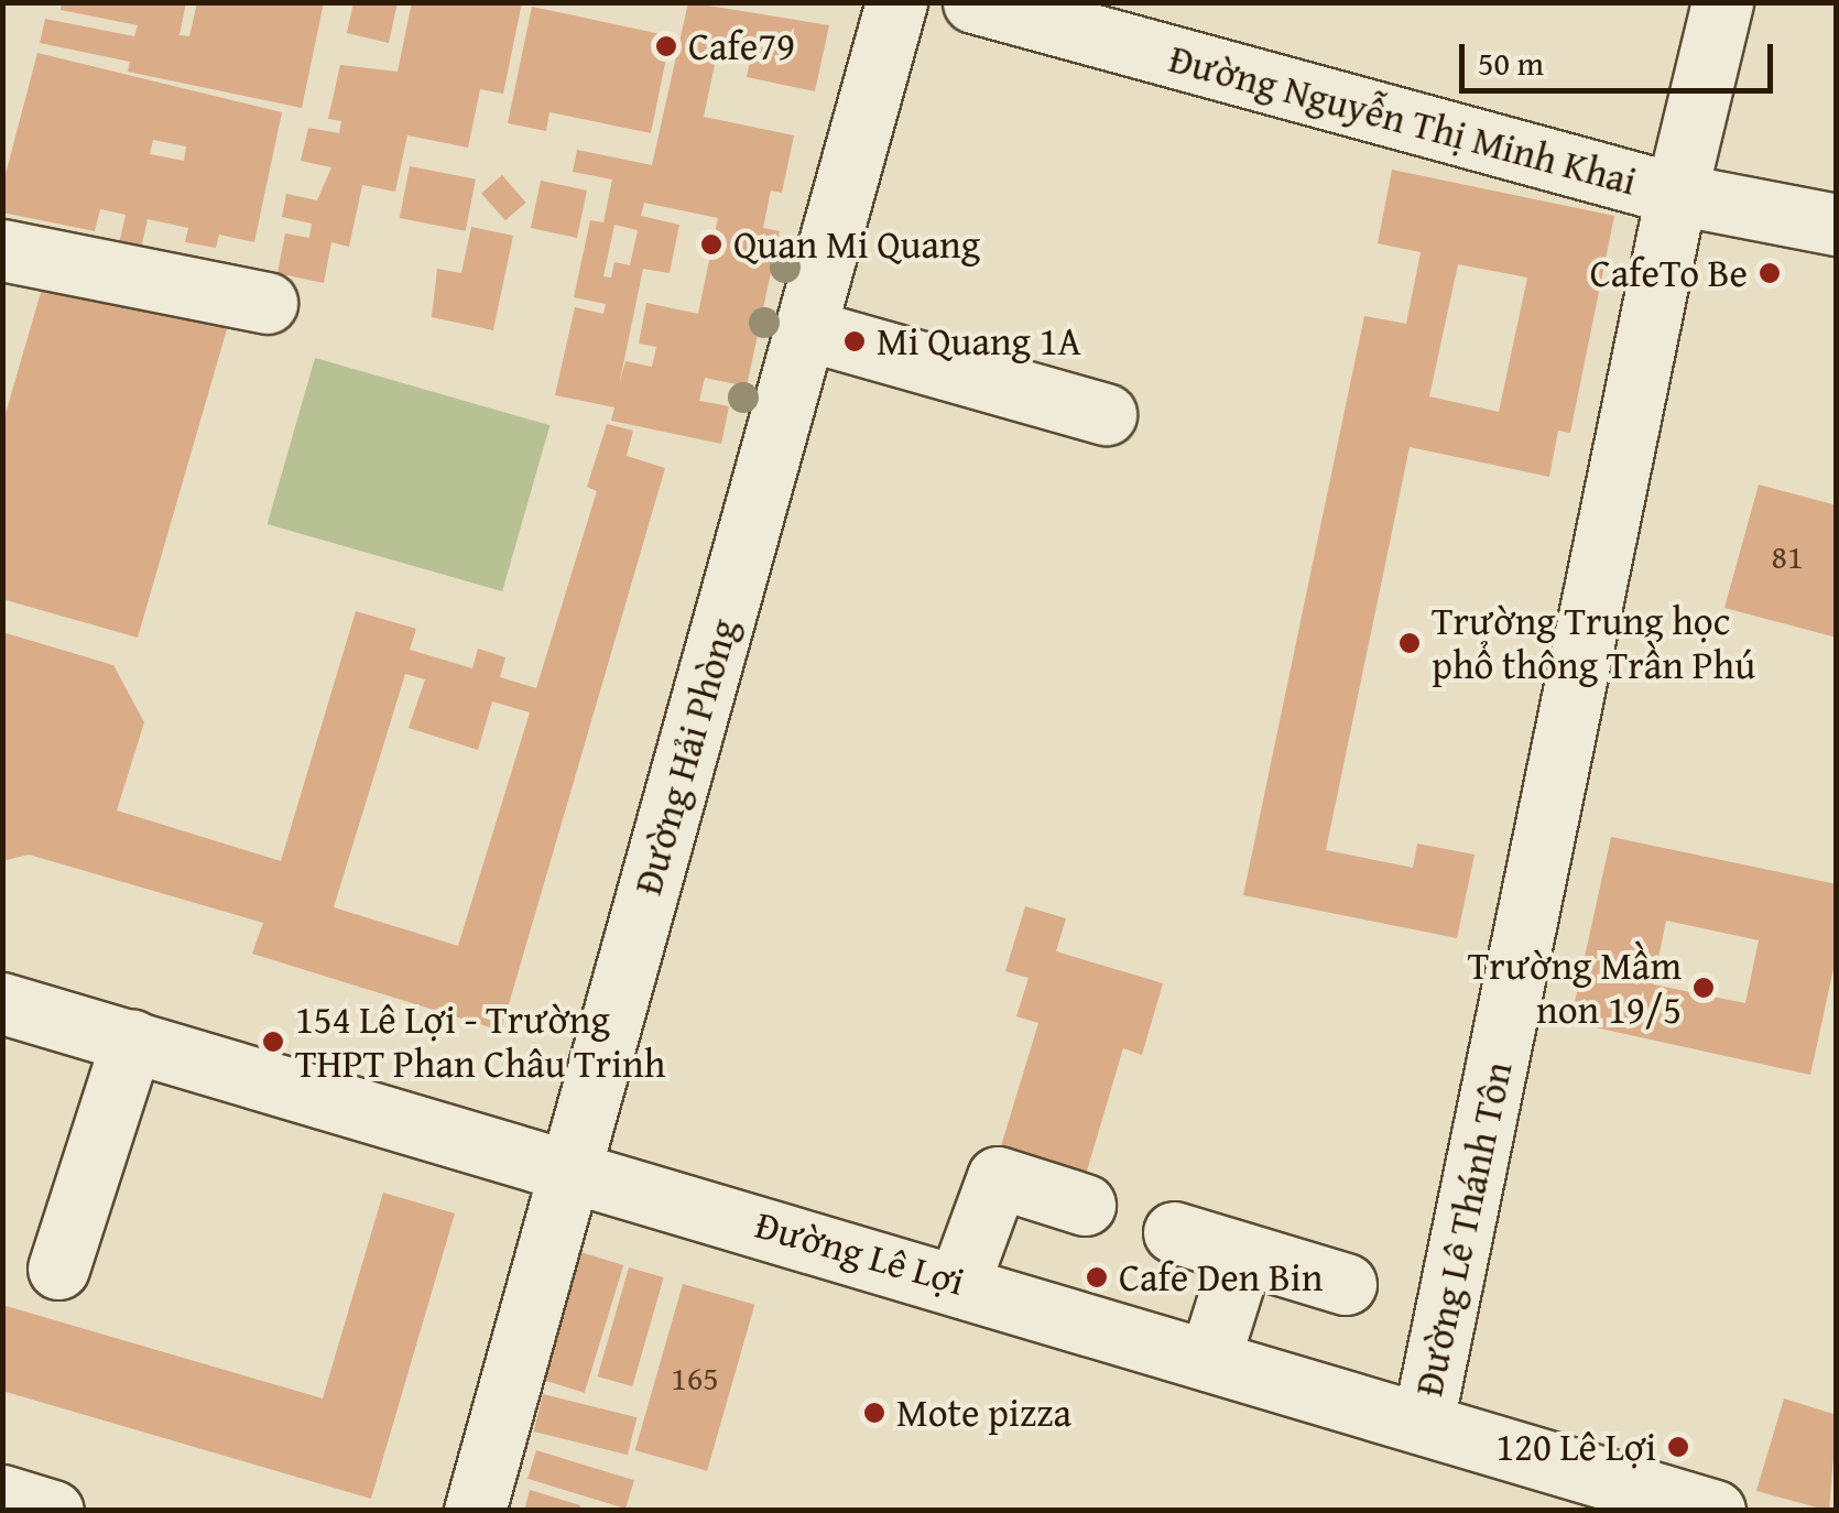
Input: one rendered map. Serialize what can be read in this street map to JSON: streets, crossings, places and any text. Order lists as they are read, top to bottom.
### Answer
{
  "streets": {
    "street": [
      "Đường Nguyễn Thị Minh Khai",
      "Đường Hải Phòng",
      "Đường Lê Thánh Tôn",
      "Đường Lê Lợi"
    ]
  },
  "crossings": [
    ["Đường Nguyễn Thị Minh Khai", "Đường Lê Thánh Tôn"],
    ["Đường Hải Phòng", "Đường Lê Lợi"],
    ["Đường Lê Thánh Tôn", "Đường Lê Lợi"]
  ],
  "places": [
    "Cafe79",
    "Quan Mi Quang",
    "CafeTo Be",
    "Mi Quang 1A",
    "Trường Trung học phổ thông Trần Phú",
    "Trường Mầm non 19/5",
    "154 Lê Lợi - Trường THPT Phan Châu Trinh",
    "Cafe Den Bin",
    "Mote pizza",
    "120 Lê Lợi"
  ],
  "house_numbers": ["81", "165"],
  "scale_bar": "50 m"
}
